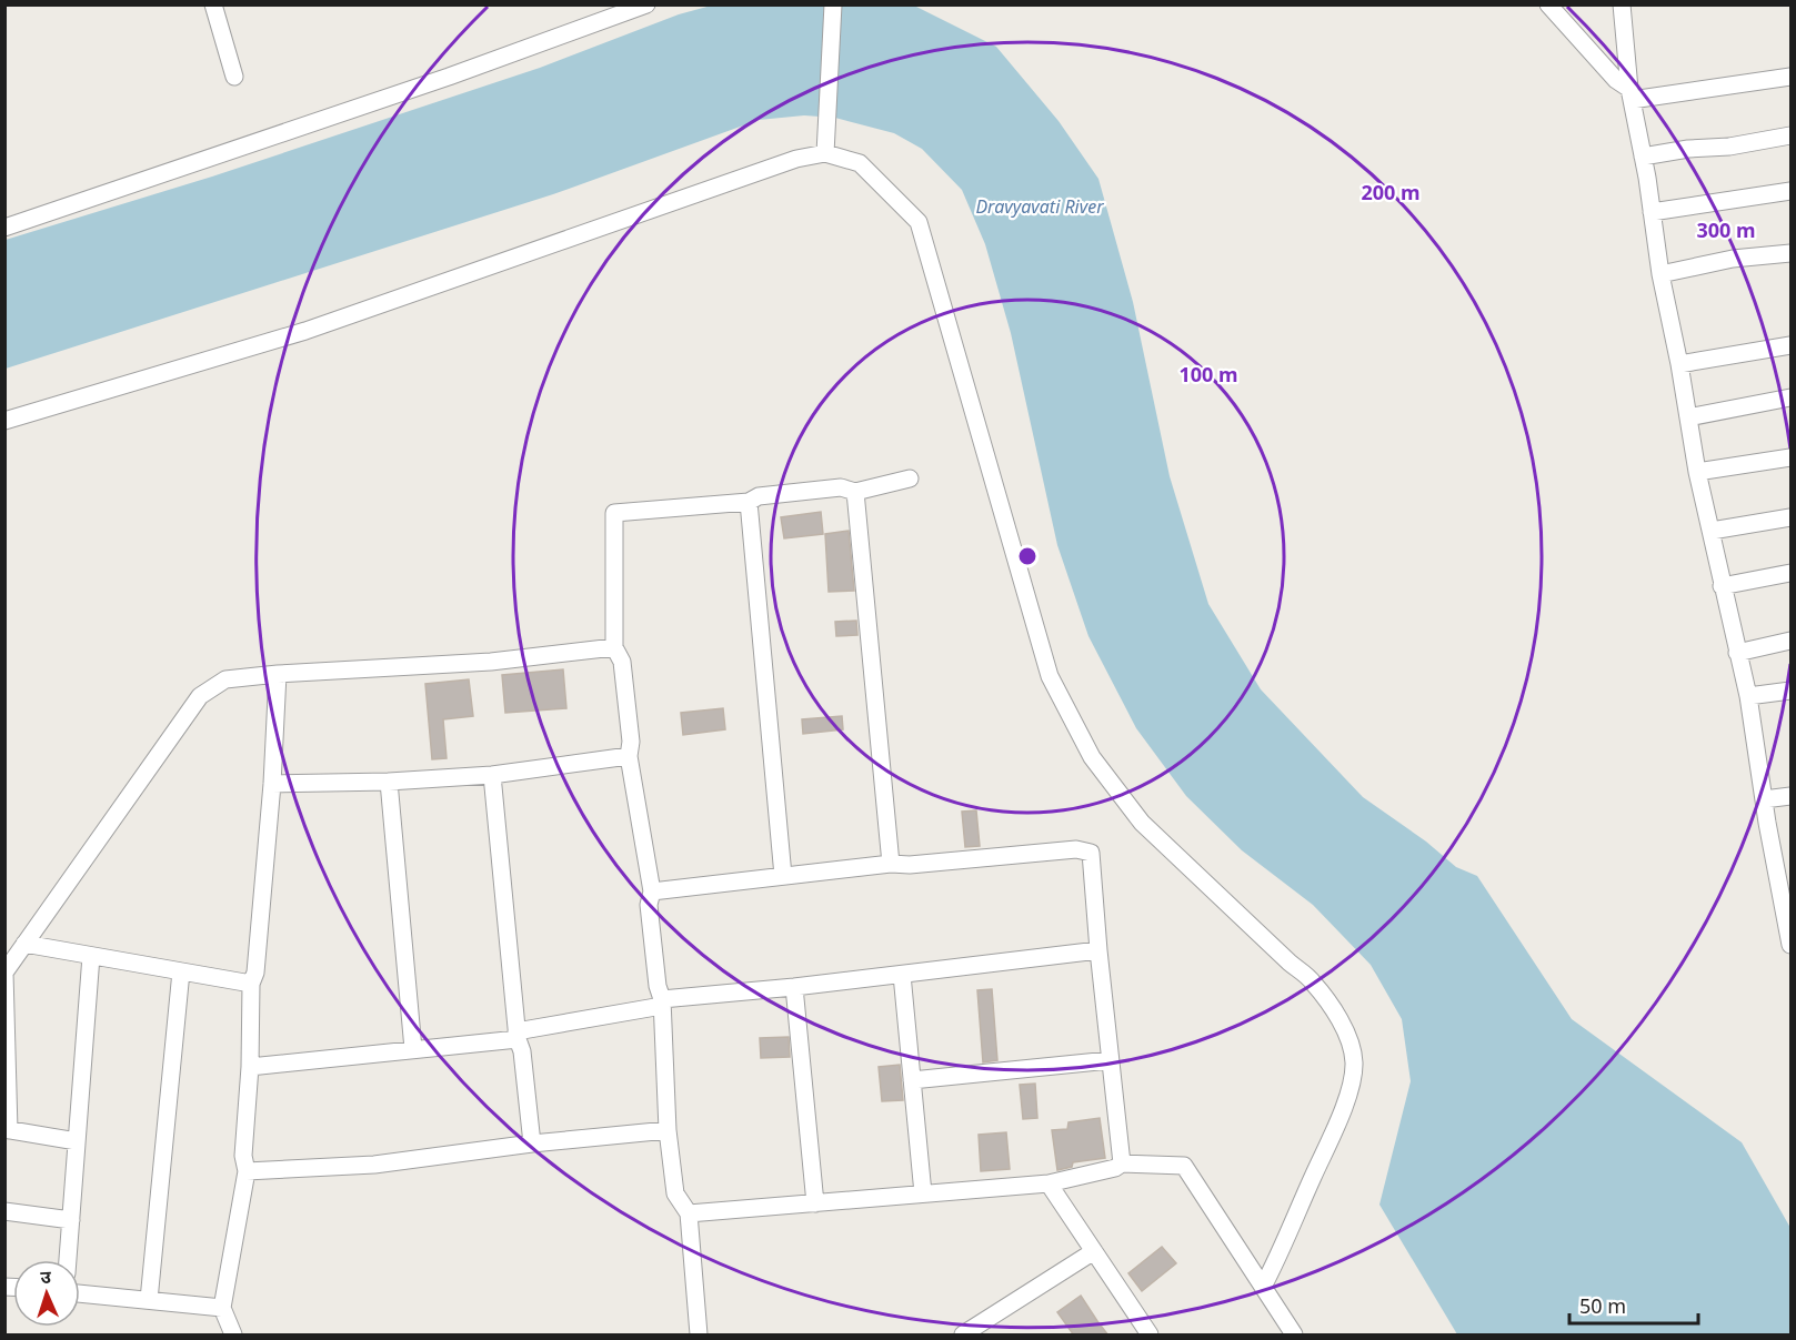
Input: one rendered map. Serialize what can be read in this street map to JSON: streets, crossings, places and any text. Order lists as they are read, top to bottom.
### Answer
{
  "water": ["Dravyavati River"],
  "scale_bar": "50 m",
  "north": "top",
  "rings": ["200 m", "300 m", "100 m"]
}
